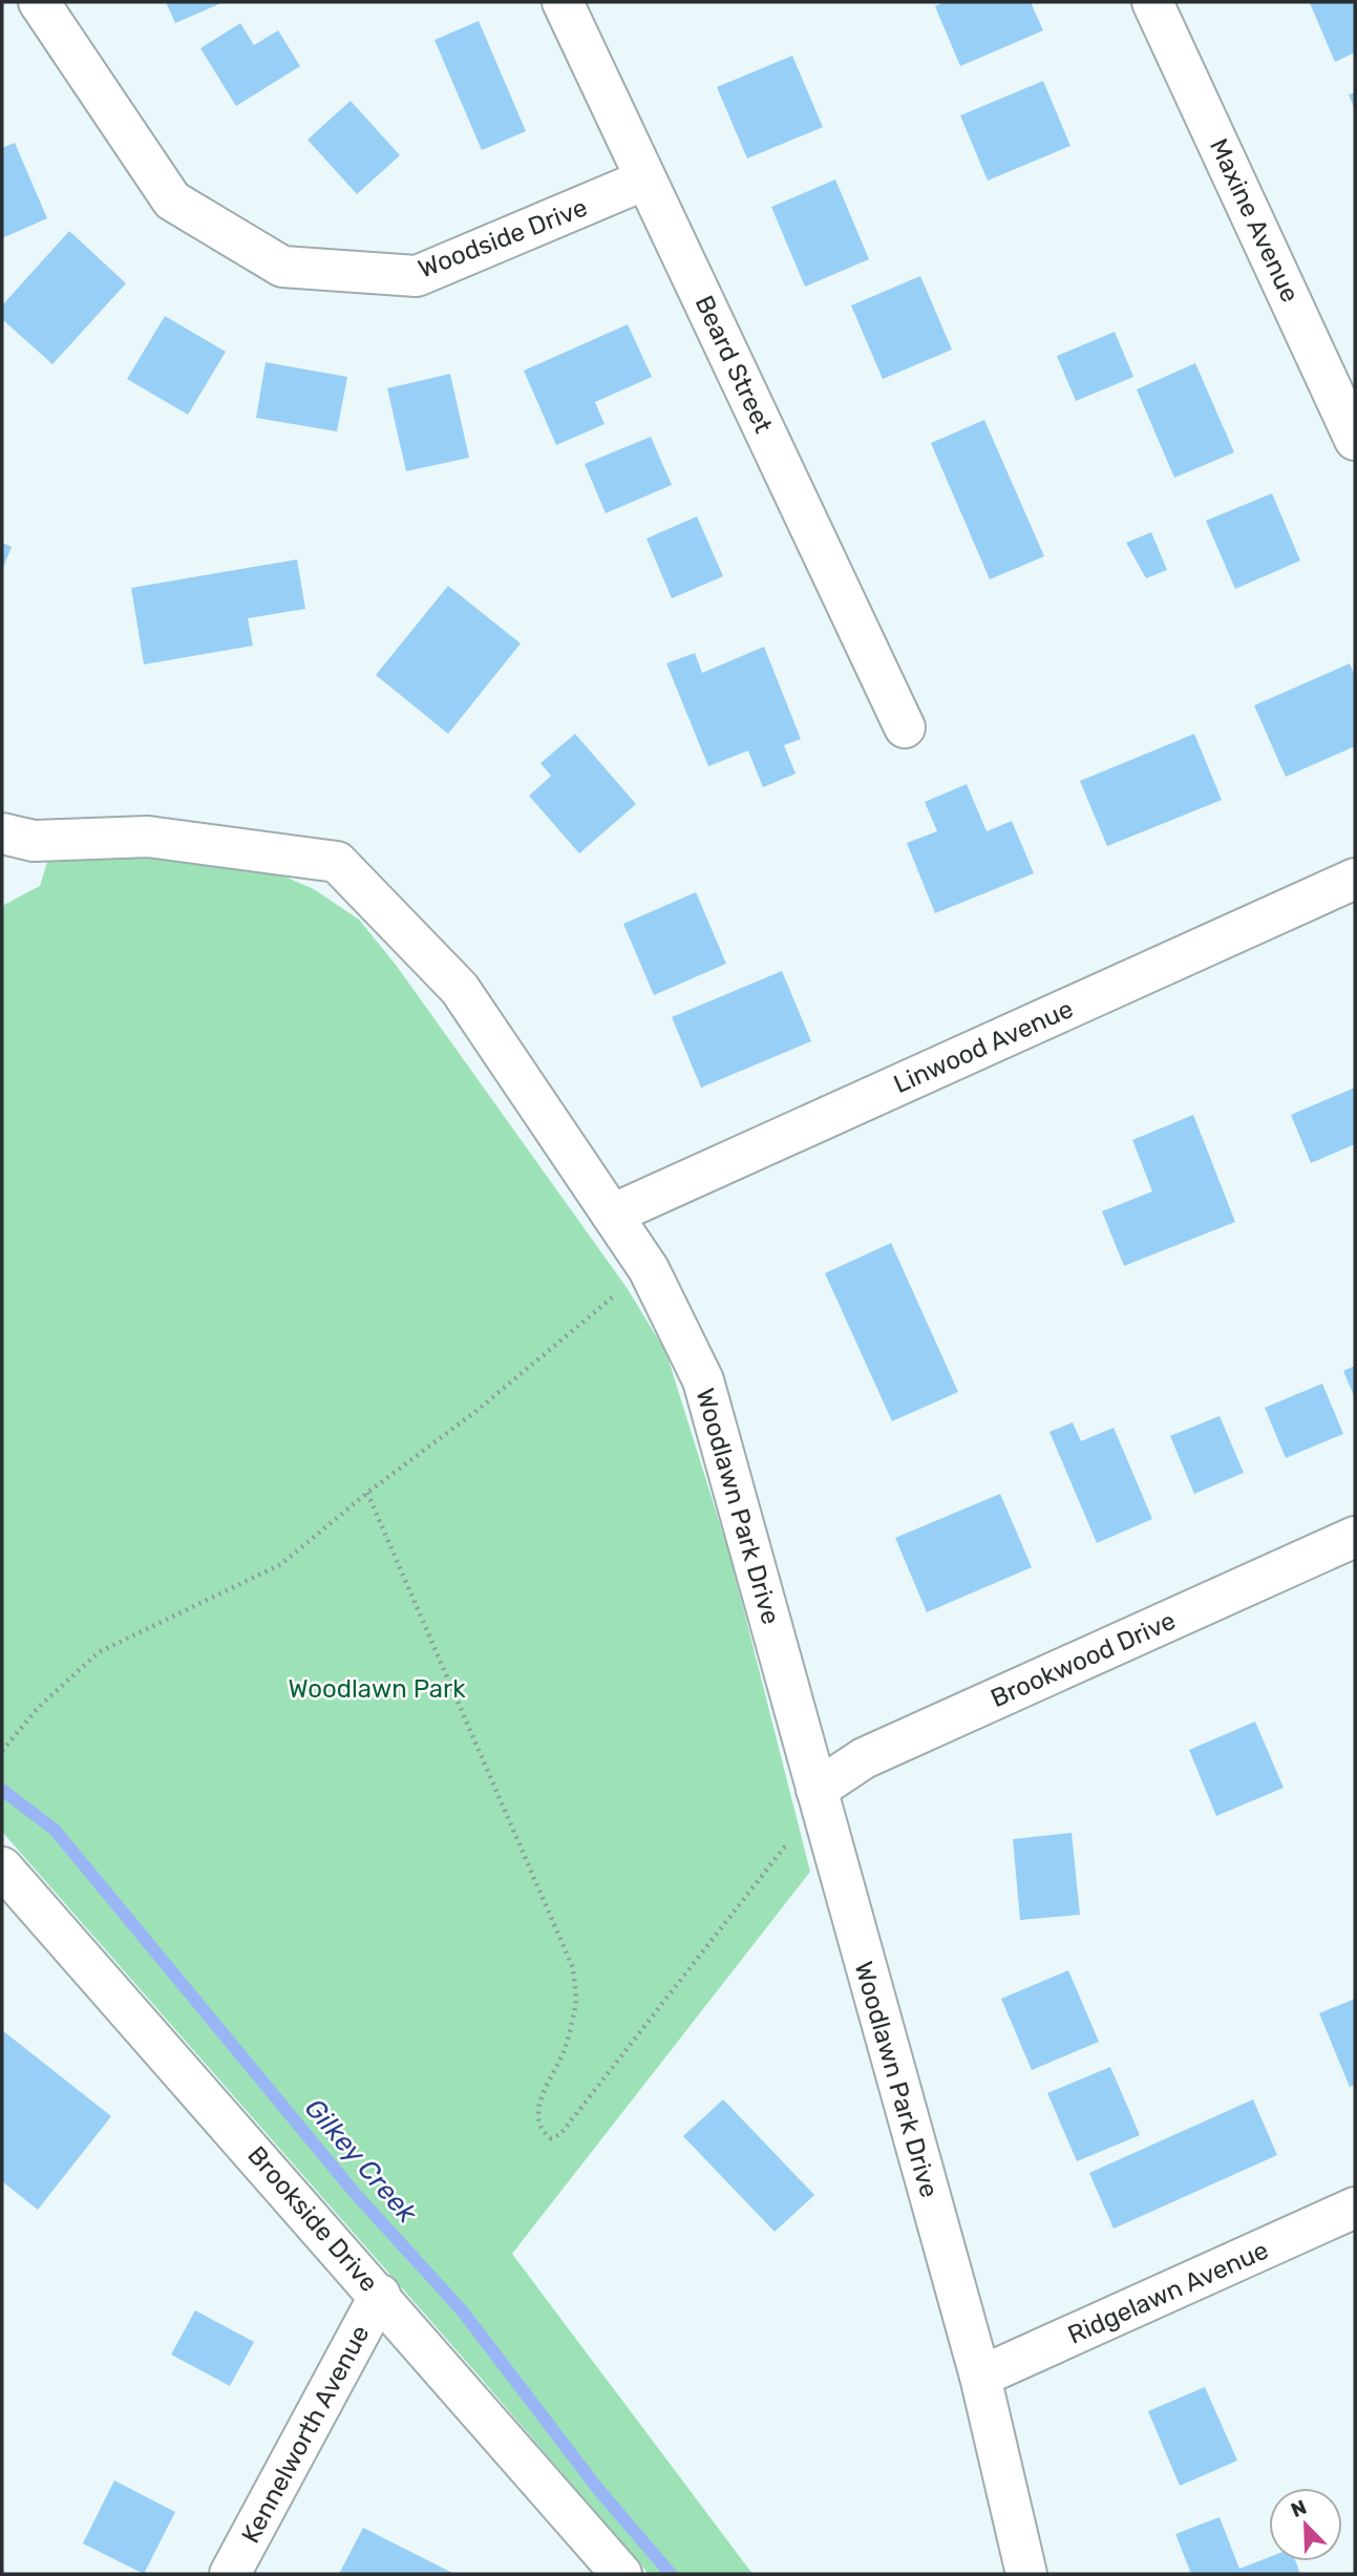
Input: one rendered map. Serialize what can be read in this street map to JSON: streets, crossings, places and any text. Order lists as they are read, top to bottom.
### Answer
{
  "streets": {
    "street": [
      "Maxine Avenue",
      "Woodside Drive",
      "Beard Street",
      "Linwood Avenue",
      "Woodlawn Park Drive",
      "Brookwood Drive",
      "Brookside Drive",
      "Ridgelawn Avenue",
      "Kennelworth Avenue"
    ]
  },
  "crossings": [
    ["Woodside Drive", "Beard Street"],
    ["Linwood Avenue", "Woodlawn Park Drive"],
    ["Woodlawn Park Drive", "Brookwood Drive"],
    ["Woodlawn Park Drive", "Ridgelawn Avenue"],
    ["Brookside Drive", "Kennelworth Avenue"]
  ],
  "water": ["Gilkey Creek"],
  "parks": ["Woodlawn Park"],
  "north": "top left"
}
